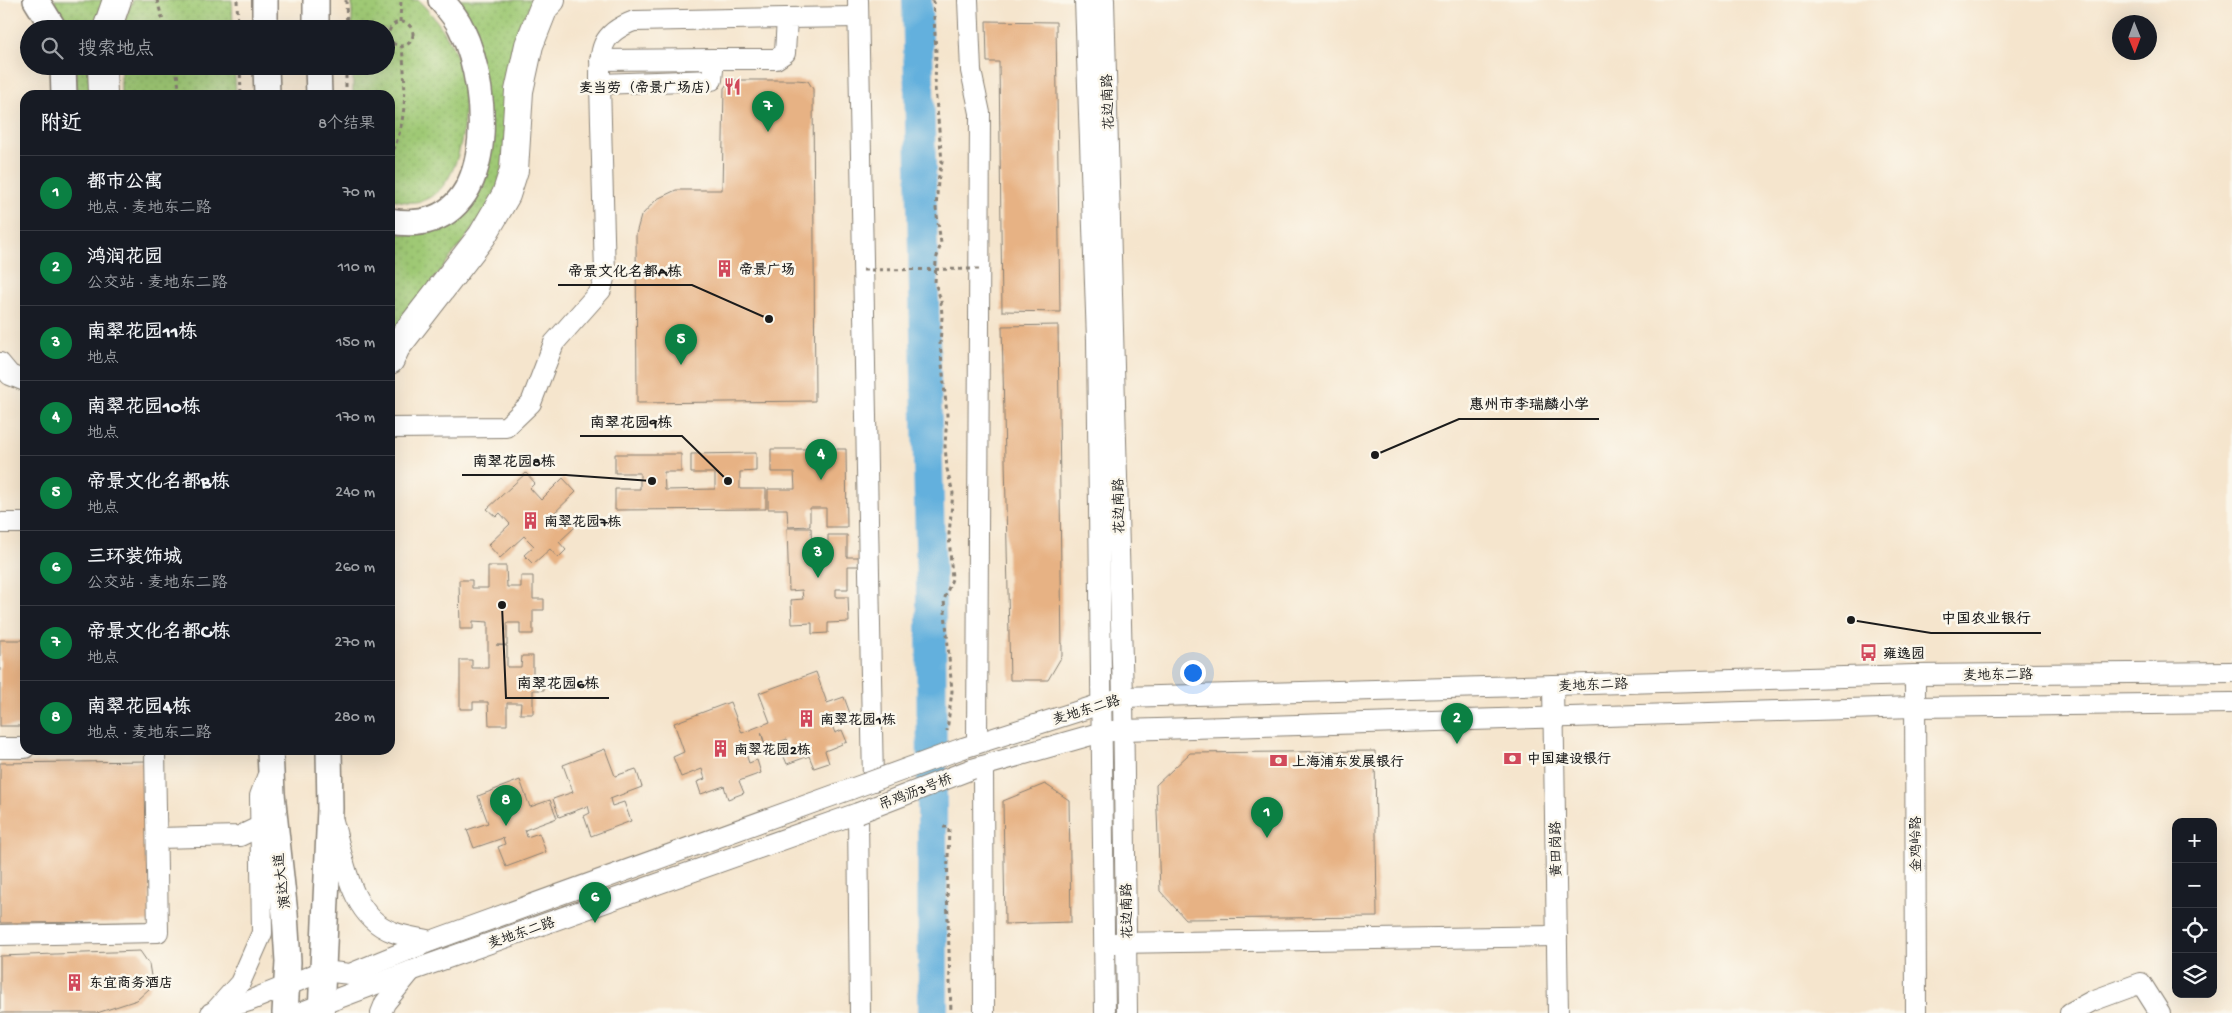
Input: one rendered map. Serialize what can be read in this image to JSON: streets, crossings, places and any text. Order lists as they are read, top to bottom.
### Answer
{
  "streets": {
    "main road": ["演达大道"],
    "street": [
      "花边南路",
      "麦地东二路",
      "吊鸡沥3号桥",
      "金鸡岭路",
      "黄田岗路"
    ]
  },
  "crossings": [
    ["花边南路", "麦地东二路"],
    ["麦地东二路", "吊鸡沥3号桥"],
    ["麦地东二路", "金鸡岭路"],
    ["麦地东二路", "黄田岗路"]
  ],
  "places": {
    "restaurant": ["麦当劳（帝景广场店）"],
    "building": [
      "帝景广场",
      "南翠花园7栋",
      "南翠花园1栋",
      "南翠花园2栋",
      "东宜商务酒店"
    ],
    "other": [
      "帝景文化名都A栋",
      "惠州市李瑞麟小学",
      "南翠花园8栋",
      "南翠花园9栋",
      "南翠花园6栋",
      "中国农业银行"
    ],
    "bus stop": ["雍逸园"],
    "bank": ["中国建设银行", "上海浦东发展银行"]
  },
  "north": "bottom",
  "page": {
    "search": "搜索地点",
    "heading": ["附近", "8个结果"],
    "pins": [
      "7",
      "5",
      "4",
      "3",
      "2",
      "8",
      "1",
      "6"
    ],
    "list": [
      {
        "mark": "1",
        "name": "都市公寓",
        "note": "地点 · 麦地东二路",
        "value": "70 m"
      },
      {
        "mark": "2",
        "name": "鸿润花园",
        "note": "公交站 · 麦地东二路",
        "value": "110 m"
      },
      {
        "mark": "3",
        "name": "南翠花园11栋",
        "note": "地点",
        "value": "150 m"
      },
      {
        "mark": "4",
        "name": "南翠花园10栋",
        "note": "地点",
        "value": "170 m"
      },
      {
        "mark": "5",
        "name": "帝景文化名都B栋",
        "note": "地点",
        "value": "240 m"
      },
      {
        "mark": "6",
        "name": "三环装饰城",
        "note": "公交站 · 麦地东二路",
        "value": "260 m"
      },
      {
        "mark": "7",
        "name": "帝景文化名都C栋",
        "note": "地点",
        "value": "270 m"
      },
      {
        "mark": "8",
        "name": "南翠花园4栋",
        "note": "地点 · 麦地东二路",
        "value": "280 m"
      }
    ],
    "map_buttons": ["+", "−"]
  }
}
